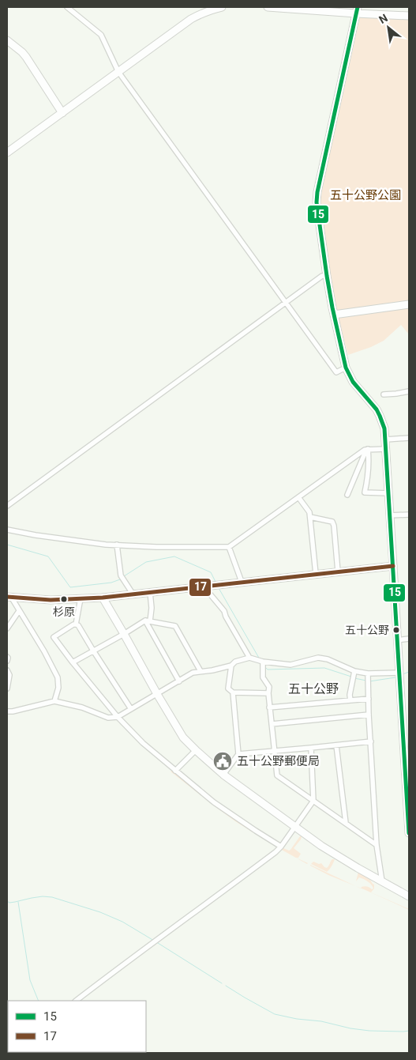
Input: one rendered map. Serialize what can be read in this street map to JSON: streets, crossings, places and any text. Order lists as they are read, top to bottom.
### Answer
{
  "districts": ["五十公野"],
  "parks": ["五十公野公園"],
  "places": {
    "other": ["杉原", "五十公野"],
    "public building": ["五十公野郵便局"]
  },
  "lines": ["transit line 15", "transit line 17"],
  "legend": ["15", "17"],
  "north": "top left"
}
